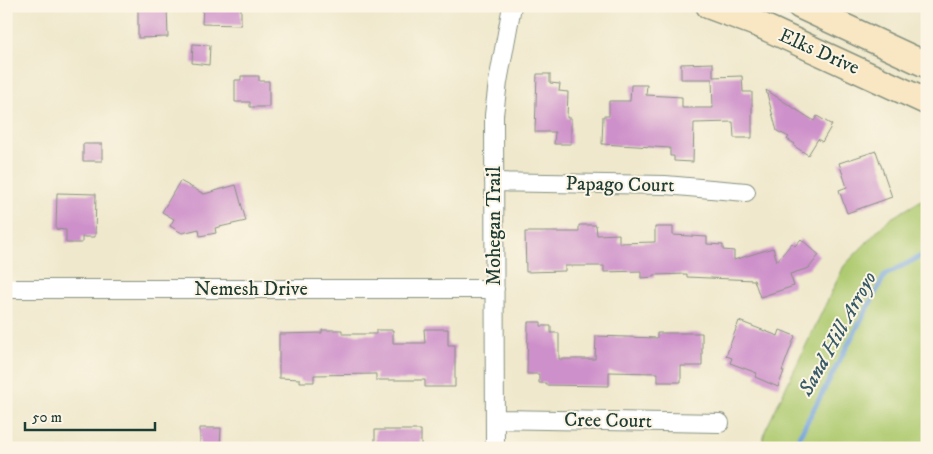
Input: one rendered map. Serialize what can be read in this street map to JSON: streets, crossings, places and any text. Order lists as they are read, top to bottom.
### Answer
{
  "streets": {
    "main road": ["Elks Drive"],
    "street": [
      "Papago Court",
      "Mohegan Trail",
      "Nemesh Drive",
      "Cree Court"
    ]
  },
  "crossings": [
    ["Papago Court", "Mohegan Trail"],
    ["Mohegan Trail", "Nemesh Drive"],
    ["Mohegan Trail", "Cree Court"]
  ],
  "water": ["Sand Hill Arroyo"],
  "scale_bar": "50 m"
}
